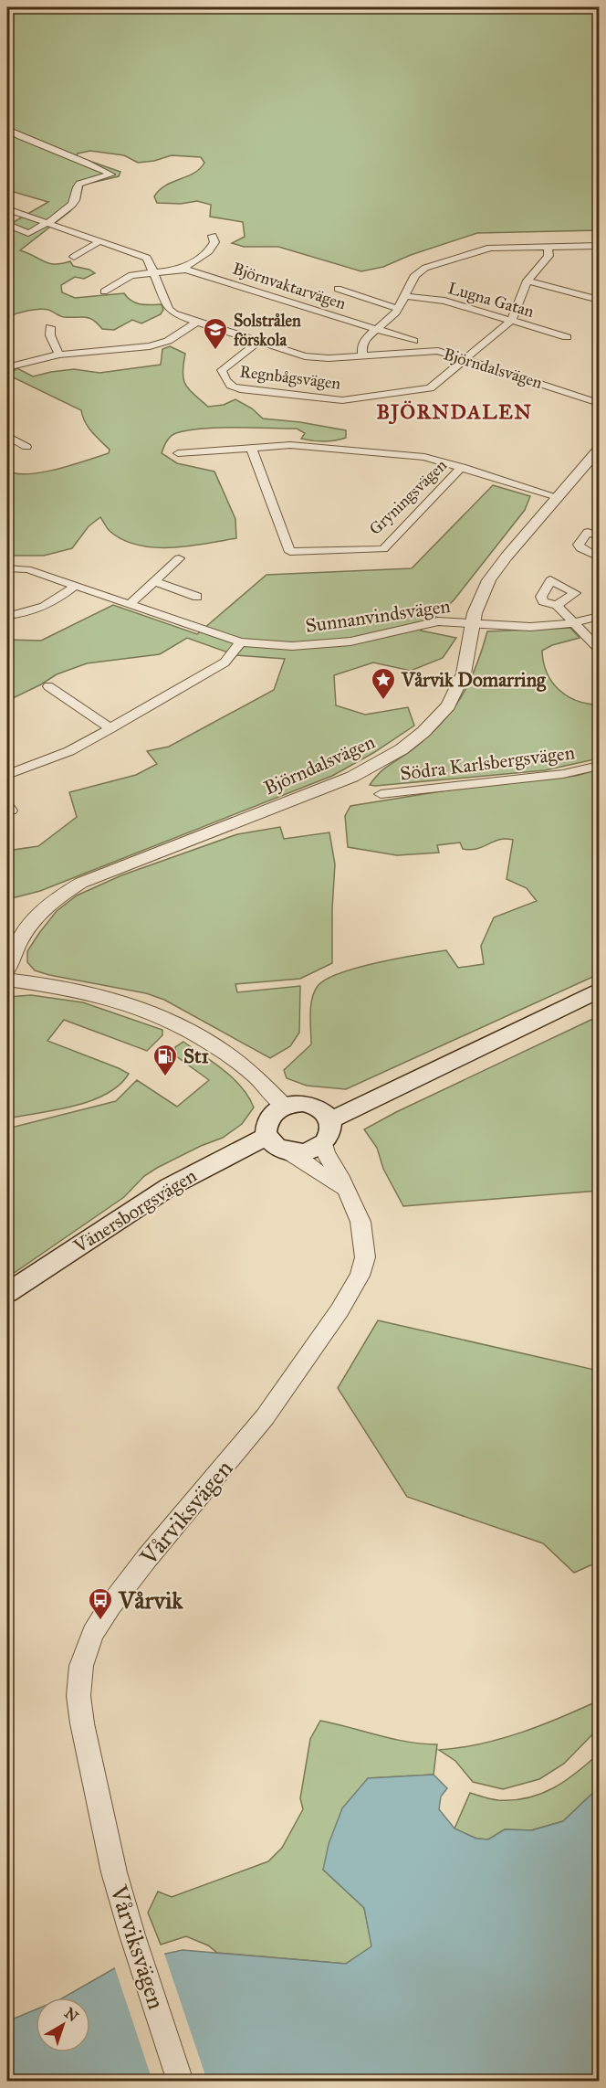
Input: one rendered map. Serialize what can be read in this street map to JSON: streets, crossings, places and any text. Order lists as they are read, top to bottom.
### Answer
{
  "streets": {
    "main road": ["Vänersborgsvägen"],
    "street": [
      "Björnvaktarvägen",
      "Lugna Gatan",
      "Björndalsvägen",
      "Regnbågsvägen",
      "Gryningsvägen",
      "Sunnanvindsvägen",
      "Södra Karlsbergsvägen",
      "Vårviksvägen"
    ]
  },
  "crossings": [
    ["Björnvaktarvägen", "Björndalsvägen"],
    ["Björndalsvägen", "Regnbågsvägen"],
    ["Björndalsvägen", "Gryningsvägen"],
    ["Björndalsvägen", "Sunnanvindsvägen"],
    ["Vänersborgsvägen", "Vårviksvägen"]
  ],
  "districts": ["BJÖRNDALEN"],
  "places": {
    "school or university": ["Solstrålen förskola"],
    "place": ["Vårvik Domarring"],
    "fuel station": ["St1"],
    "bus stop": ["Vårvik"]
  },
  "north": "top right"
}
